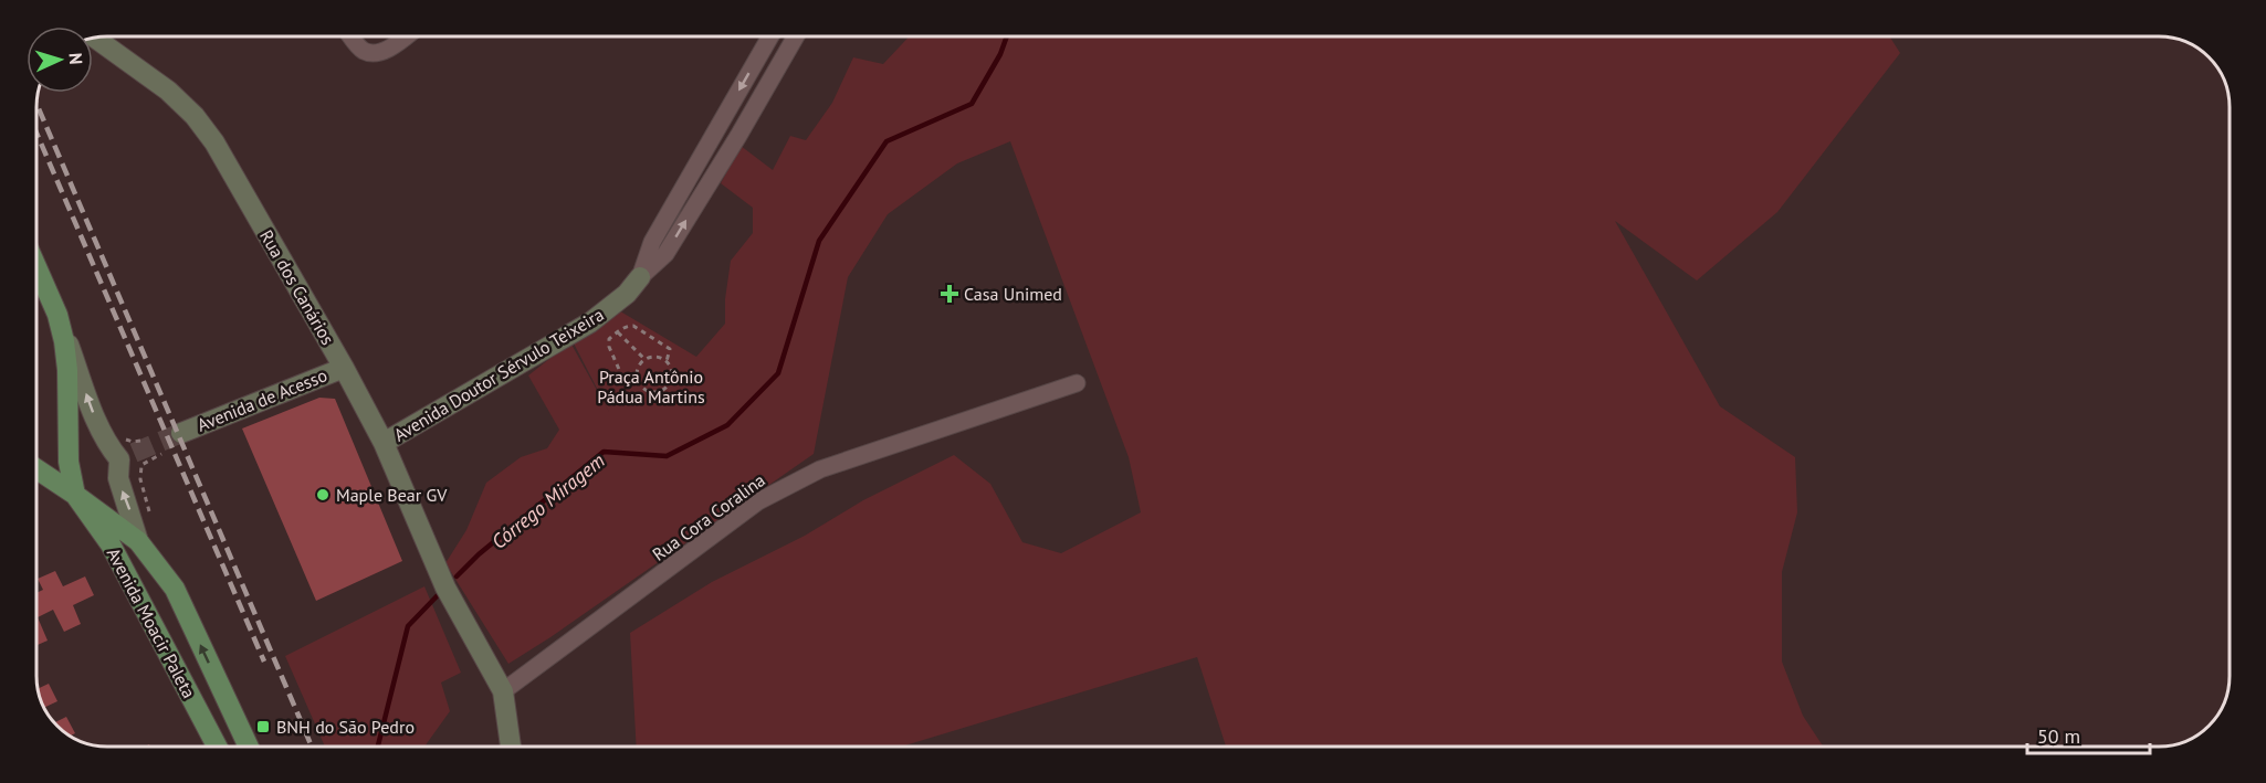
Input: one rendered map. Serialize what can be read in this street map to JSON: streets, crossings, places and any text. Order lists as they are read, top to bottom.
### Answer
{
  "streets": {
    "main road": ["Avenida Moacir Paleta"],
    "street": [
      "Rua dos Canários",
      "Avenida Doutor Sérvulo Teixeira",
      "Avenida de Acesso",
      "Rua Cora Coralina"
    ]
  },
  "crossings": [
    ["Rua dos Canários", "Avenida Doutor Sérvulo Teixeira"],
    ["Rua dos Canários", "Avenida de Acesso"],
    ["Rua dos Canários", "Rua Cora Coralina"]
  ],
  "water": ["Córrego Miragem"],
  "parks": ["Praça Antônio Pádua Martins"],
  "places": {
    "health": ["Casa Unimed"],
    "other": ["Maple Bear GV"],
    "transit": ["BNH do São Pedro"]
  },
  "scale_bar": "50 m",
  "north": "right"
}
